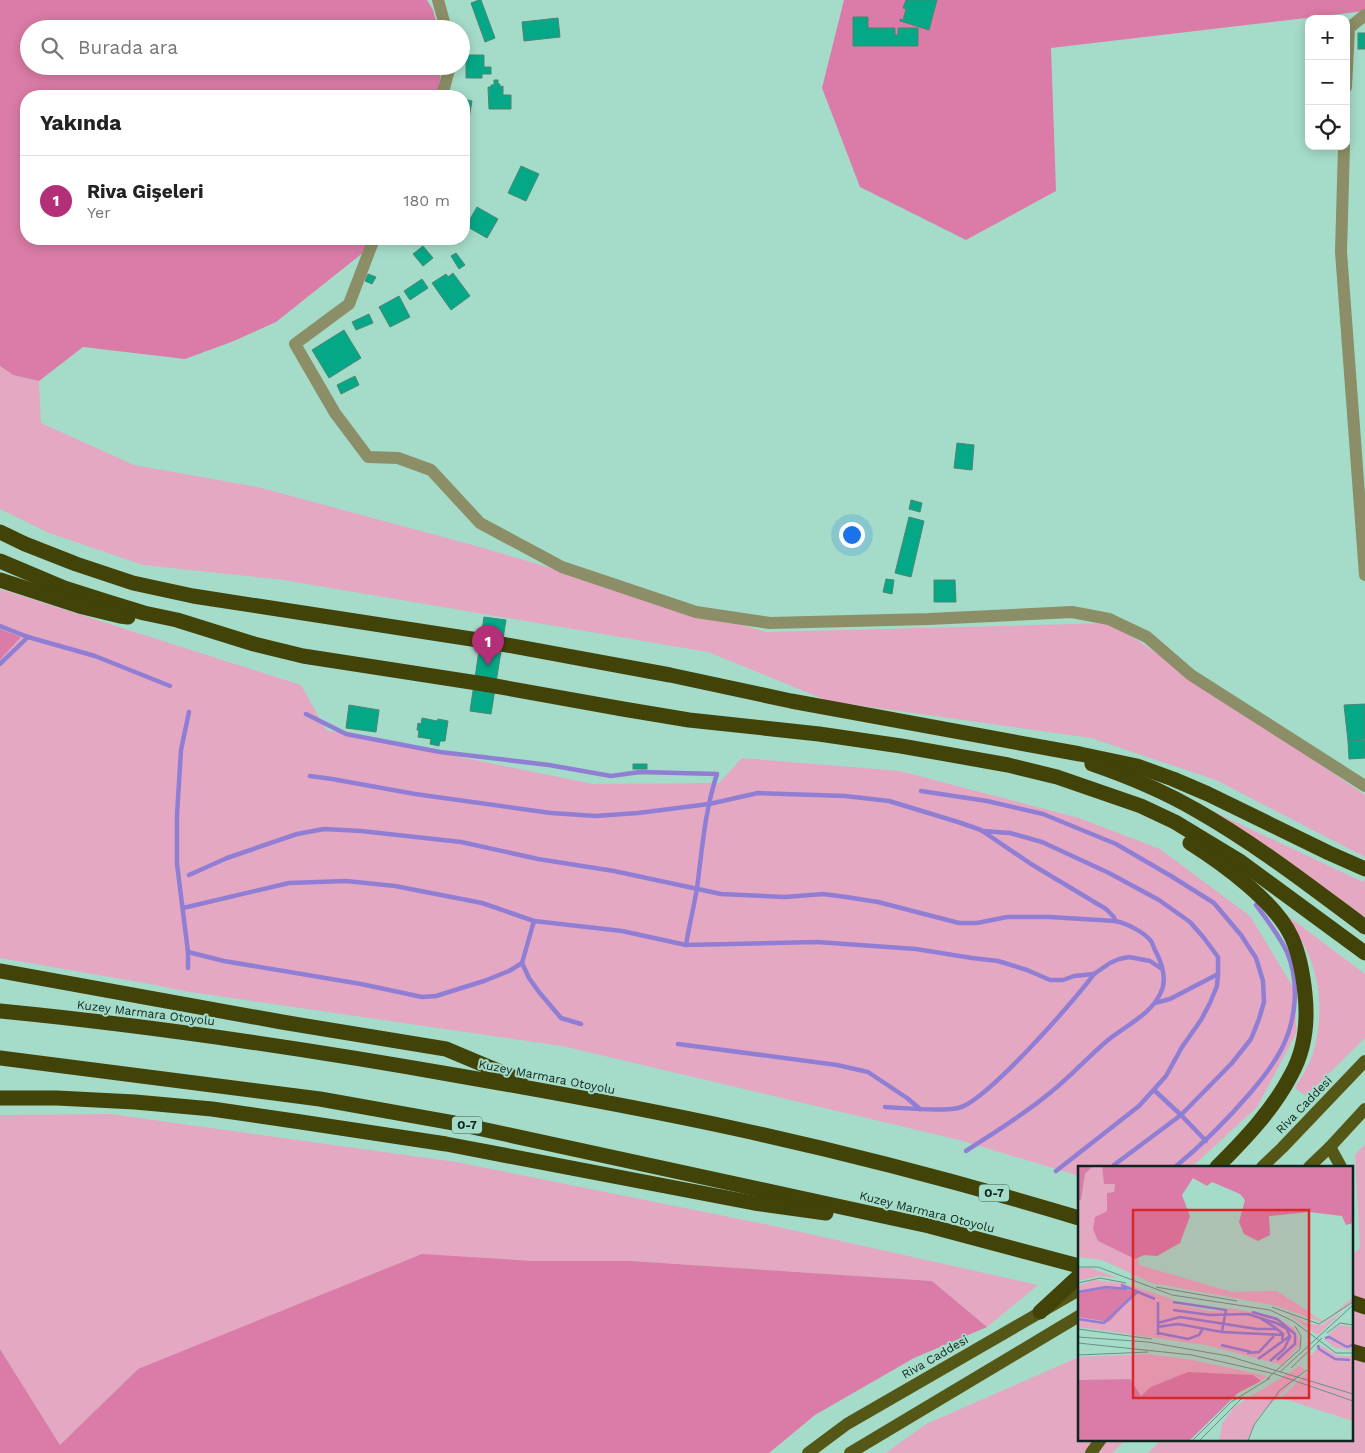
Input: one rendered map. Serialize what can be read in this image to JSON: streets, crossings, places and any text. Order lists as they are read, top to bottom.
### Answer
{
  "streets": {
    "highway": ["Kuzey Marmara Otoyolu", "O-7"],
    "main road": ["Riva Caddesi"]
  },
  "page": {
    "map_buttons": ["+", "−"],
    "search": "Burada ara",
    "heading": "Yakında",
    "list": [
      {
        "mark": "1",
        "name": "Riva Gişeleri",
        "note": "Yer",
        "value": "180 m"
      }
    ],
    "pins": "1"
  }
}
